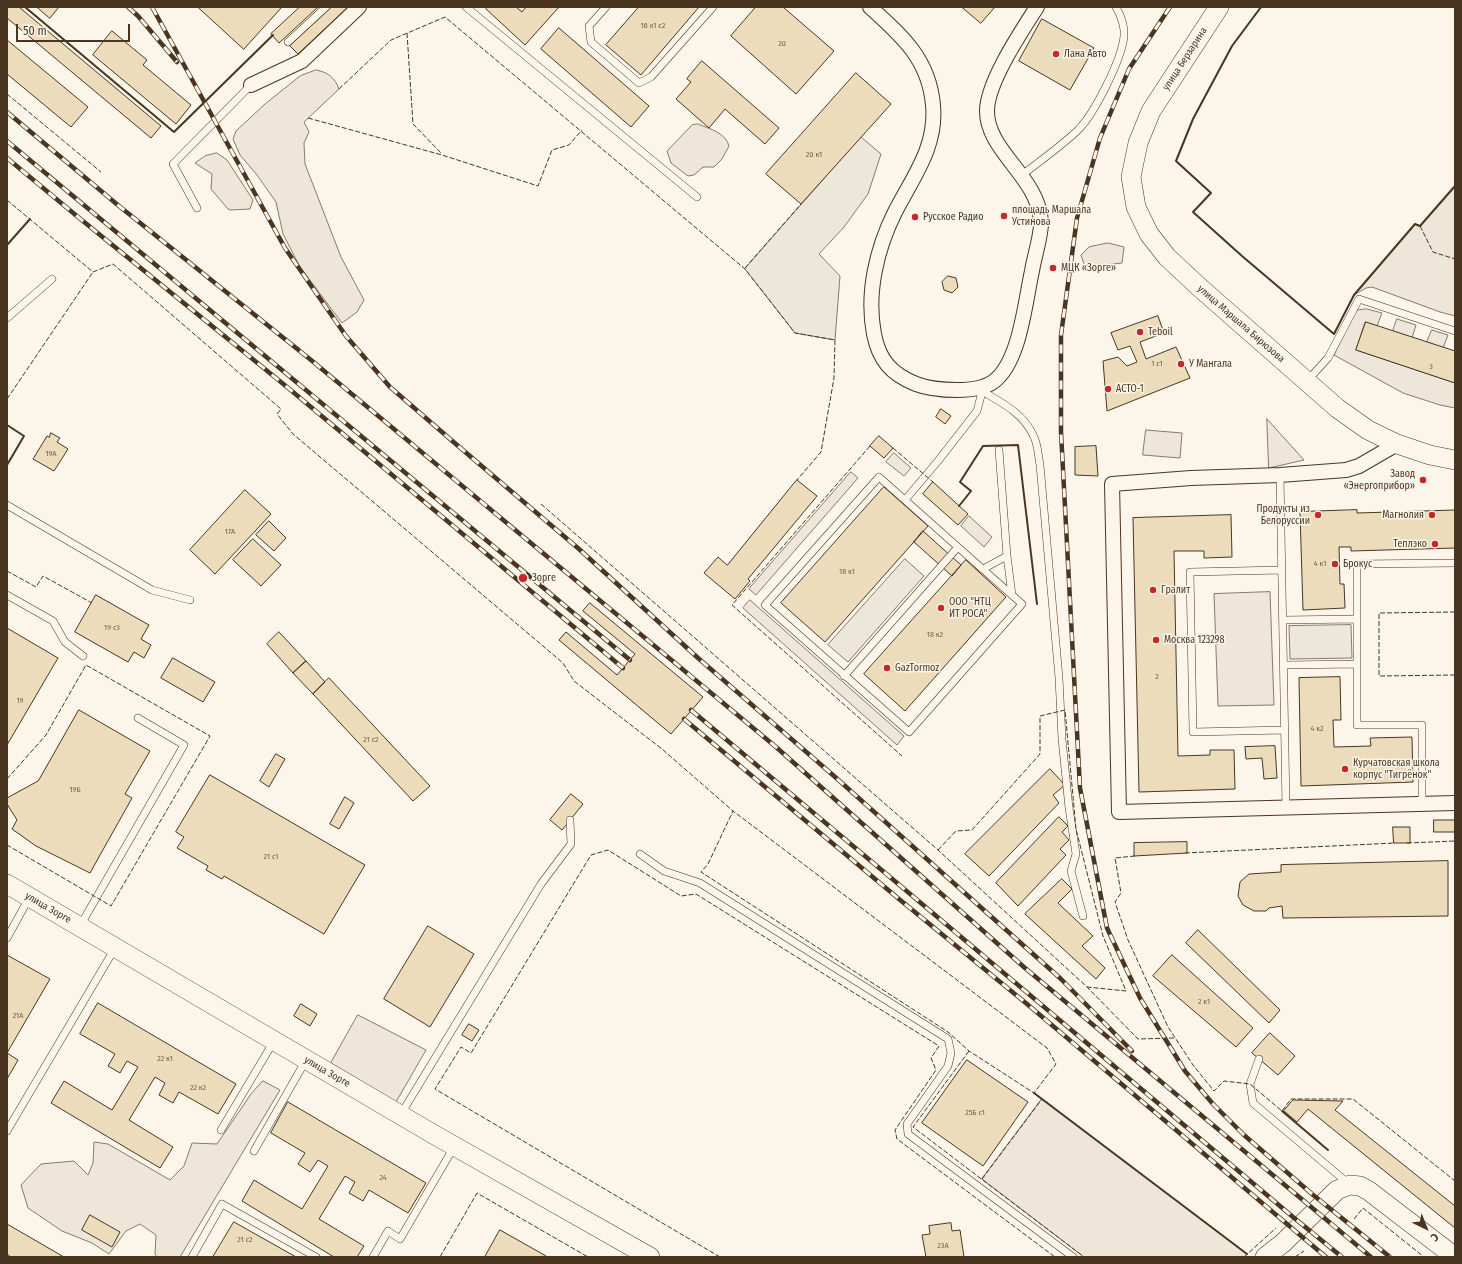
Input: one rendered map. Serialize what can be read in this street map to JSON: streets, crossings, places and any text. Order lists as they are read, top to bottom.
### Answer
{
  "streets": {
    "street": ["улица Берзарина", "улица Маршала Бирюзова", "улица Зорге"]
  },
  "crossings": [
    ["улица Берзарина", "улица Маршала Бирюзова"]
  ],
  "places": [
    "Лана Авто",
    "площадь Маршала Устинова",
    "Русское Радио",
    "МЦК «Зорге»",
    "Teboil",
    "У Мангала",
    "АСТО-1",
    "Завод «Энергоприбор»",
    "Продукты из Белоруссии",
    "Магнолия",
    "Теплэко",
    "Брокус",
    "Зорге",
    "Гралит",
    "ООО \"НТЦ ИТ РОСА\"",
    "Москва 123298",
    "GazTormoz",
    "Курчатовская школа корпус \"Тигрёнок\""
  ],
  "house_numbers": [
    "16 к1 с2",
    "20",
    "20 к1",
    "1 с1",
    "3",
    "19А",
    "17А",
    "4 к1",
    "18 к1",
    "19 с3",
    "18 к2",
    "2",
    "19",
    "4 к2",
    "21 с2",
    "19Б",
    "21 с1",
    "2 к1",
    "21А",
    "22 к1",
    "22 к2",
    "25Б с1",
    "24",
    "21 с2",
    "23А"
  ],
  "scale_bar": "50 m",
  "north": "bottom right"
}
